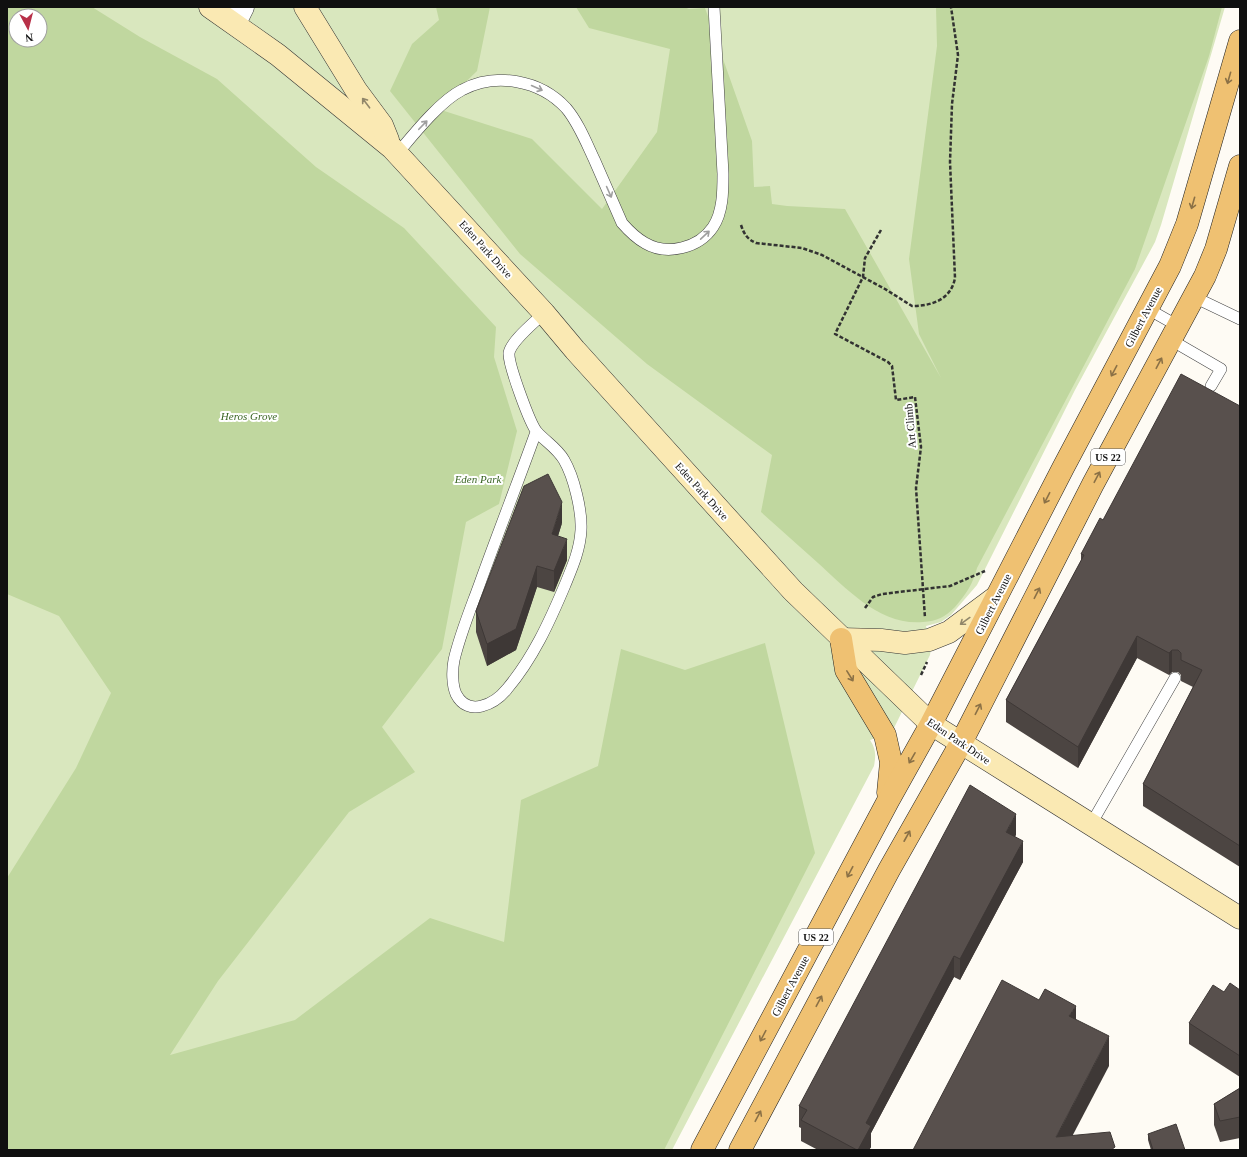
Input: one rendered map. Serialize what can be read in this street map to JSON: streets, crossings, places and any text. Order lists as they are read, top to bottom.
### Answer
{
  "streets": {
    "main road": ["Gilbert Avenue", "US 22"],
    "street": ["Eden Park Drive"],
    "path": ["Art Climb"]
  },
  "crossings": [
    ["Eden Park Drive", "Gilbert Avenue"],
    ["Eden Park Drive", "US 22"]
  ],
  "parks": ["Heros Grove", "Eden Park"],
  "north": "bottom"
}
